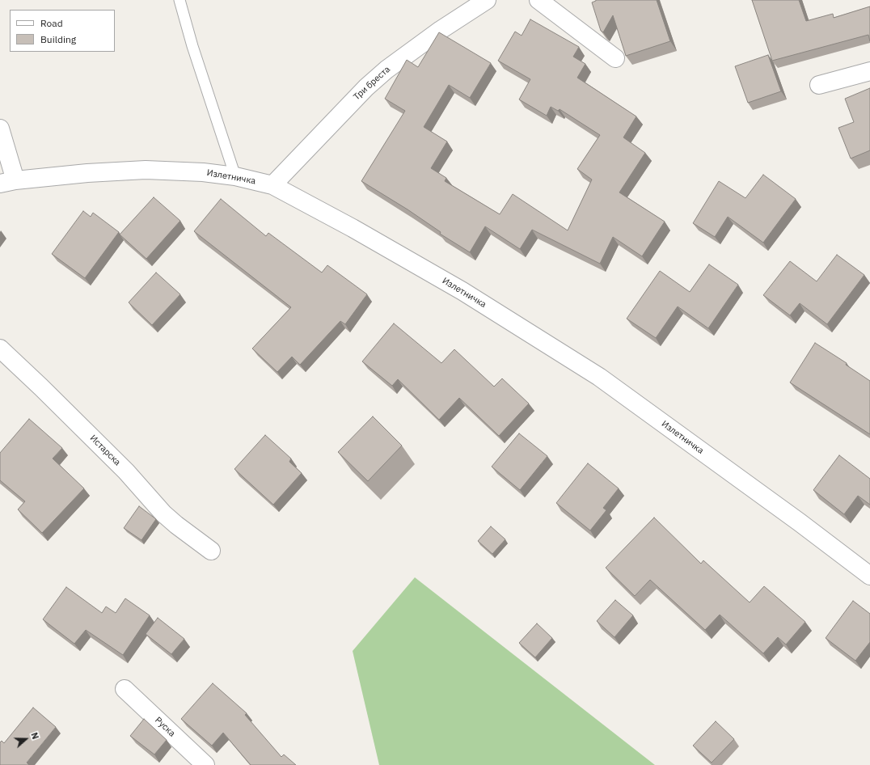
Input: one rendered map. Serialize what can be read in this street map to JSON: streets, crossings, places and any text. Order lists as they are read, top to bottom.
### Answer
{
  "streets": {
    "street": [
      "Три бреста",
      "Излетничка",
      "Истарска",
      "Руска"
    ]
  },
  "crossings": [
    ["Три бреста", "Излетничка"]
  ],
  "legend": ["Road", "Building"],
  "north": "right"
}
